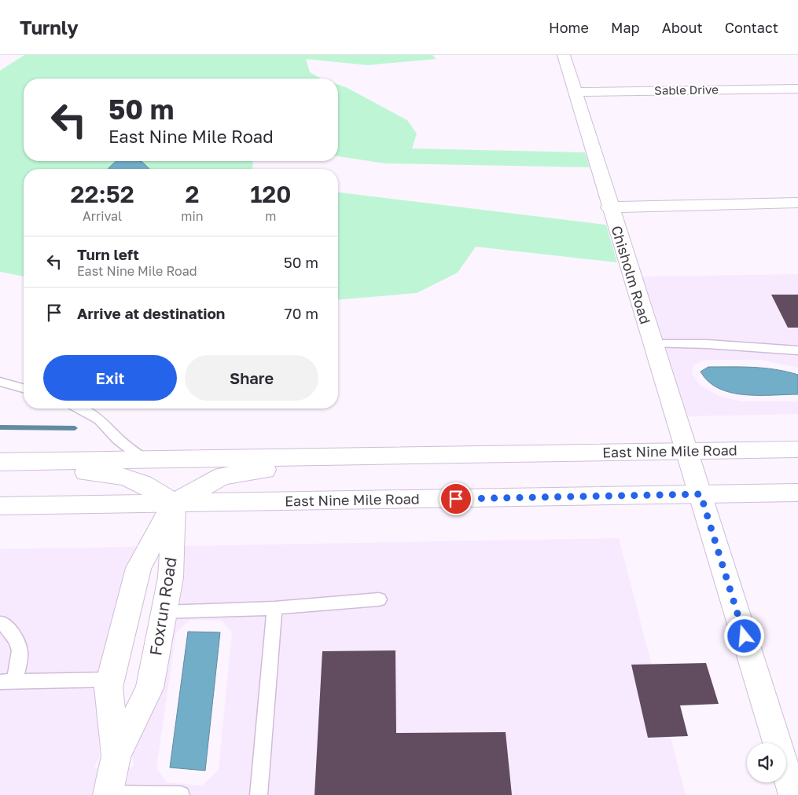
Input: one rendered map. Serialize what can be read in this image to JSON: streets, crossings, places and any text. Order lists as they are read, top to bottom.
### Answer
{
  "streets": {
    "street": [
      "Sable Drive",
      "Chisholm Road",
      "East Nine Mile Road",
      "Foxrun Road"
    ]
  },
  "crossings": [
    ["Sable Drive", "Chisholm Road"],
    ["Chisholm Road", "East Nine Mile Road"],
    ["East Nine Mile Road", "Foxrun Road"]
  ],
  "page": {
    "header": "Turnly",
    "nav": [
      "Home",
      "Map",
      "About",
      "Contact"
    ],
    "turn": ["50 m", "East Nine Mile Road"],
    "eta": [
      "22:52",
      "Arrival",
      "2",
      "min",
      "120",
      "m"
    ],
    "list": [
      {
        "name": "Turn left",
        "note": "East Nine Mile Road",
        "value": "50 m"
      },
      {
        "name": "Arrive at destination",
        "value": "70 m"
      }
    ],
    "buttons": ["Exit", "Share"]
  }
}
